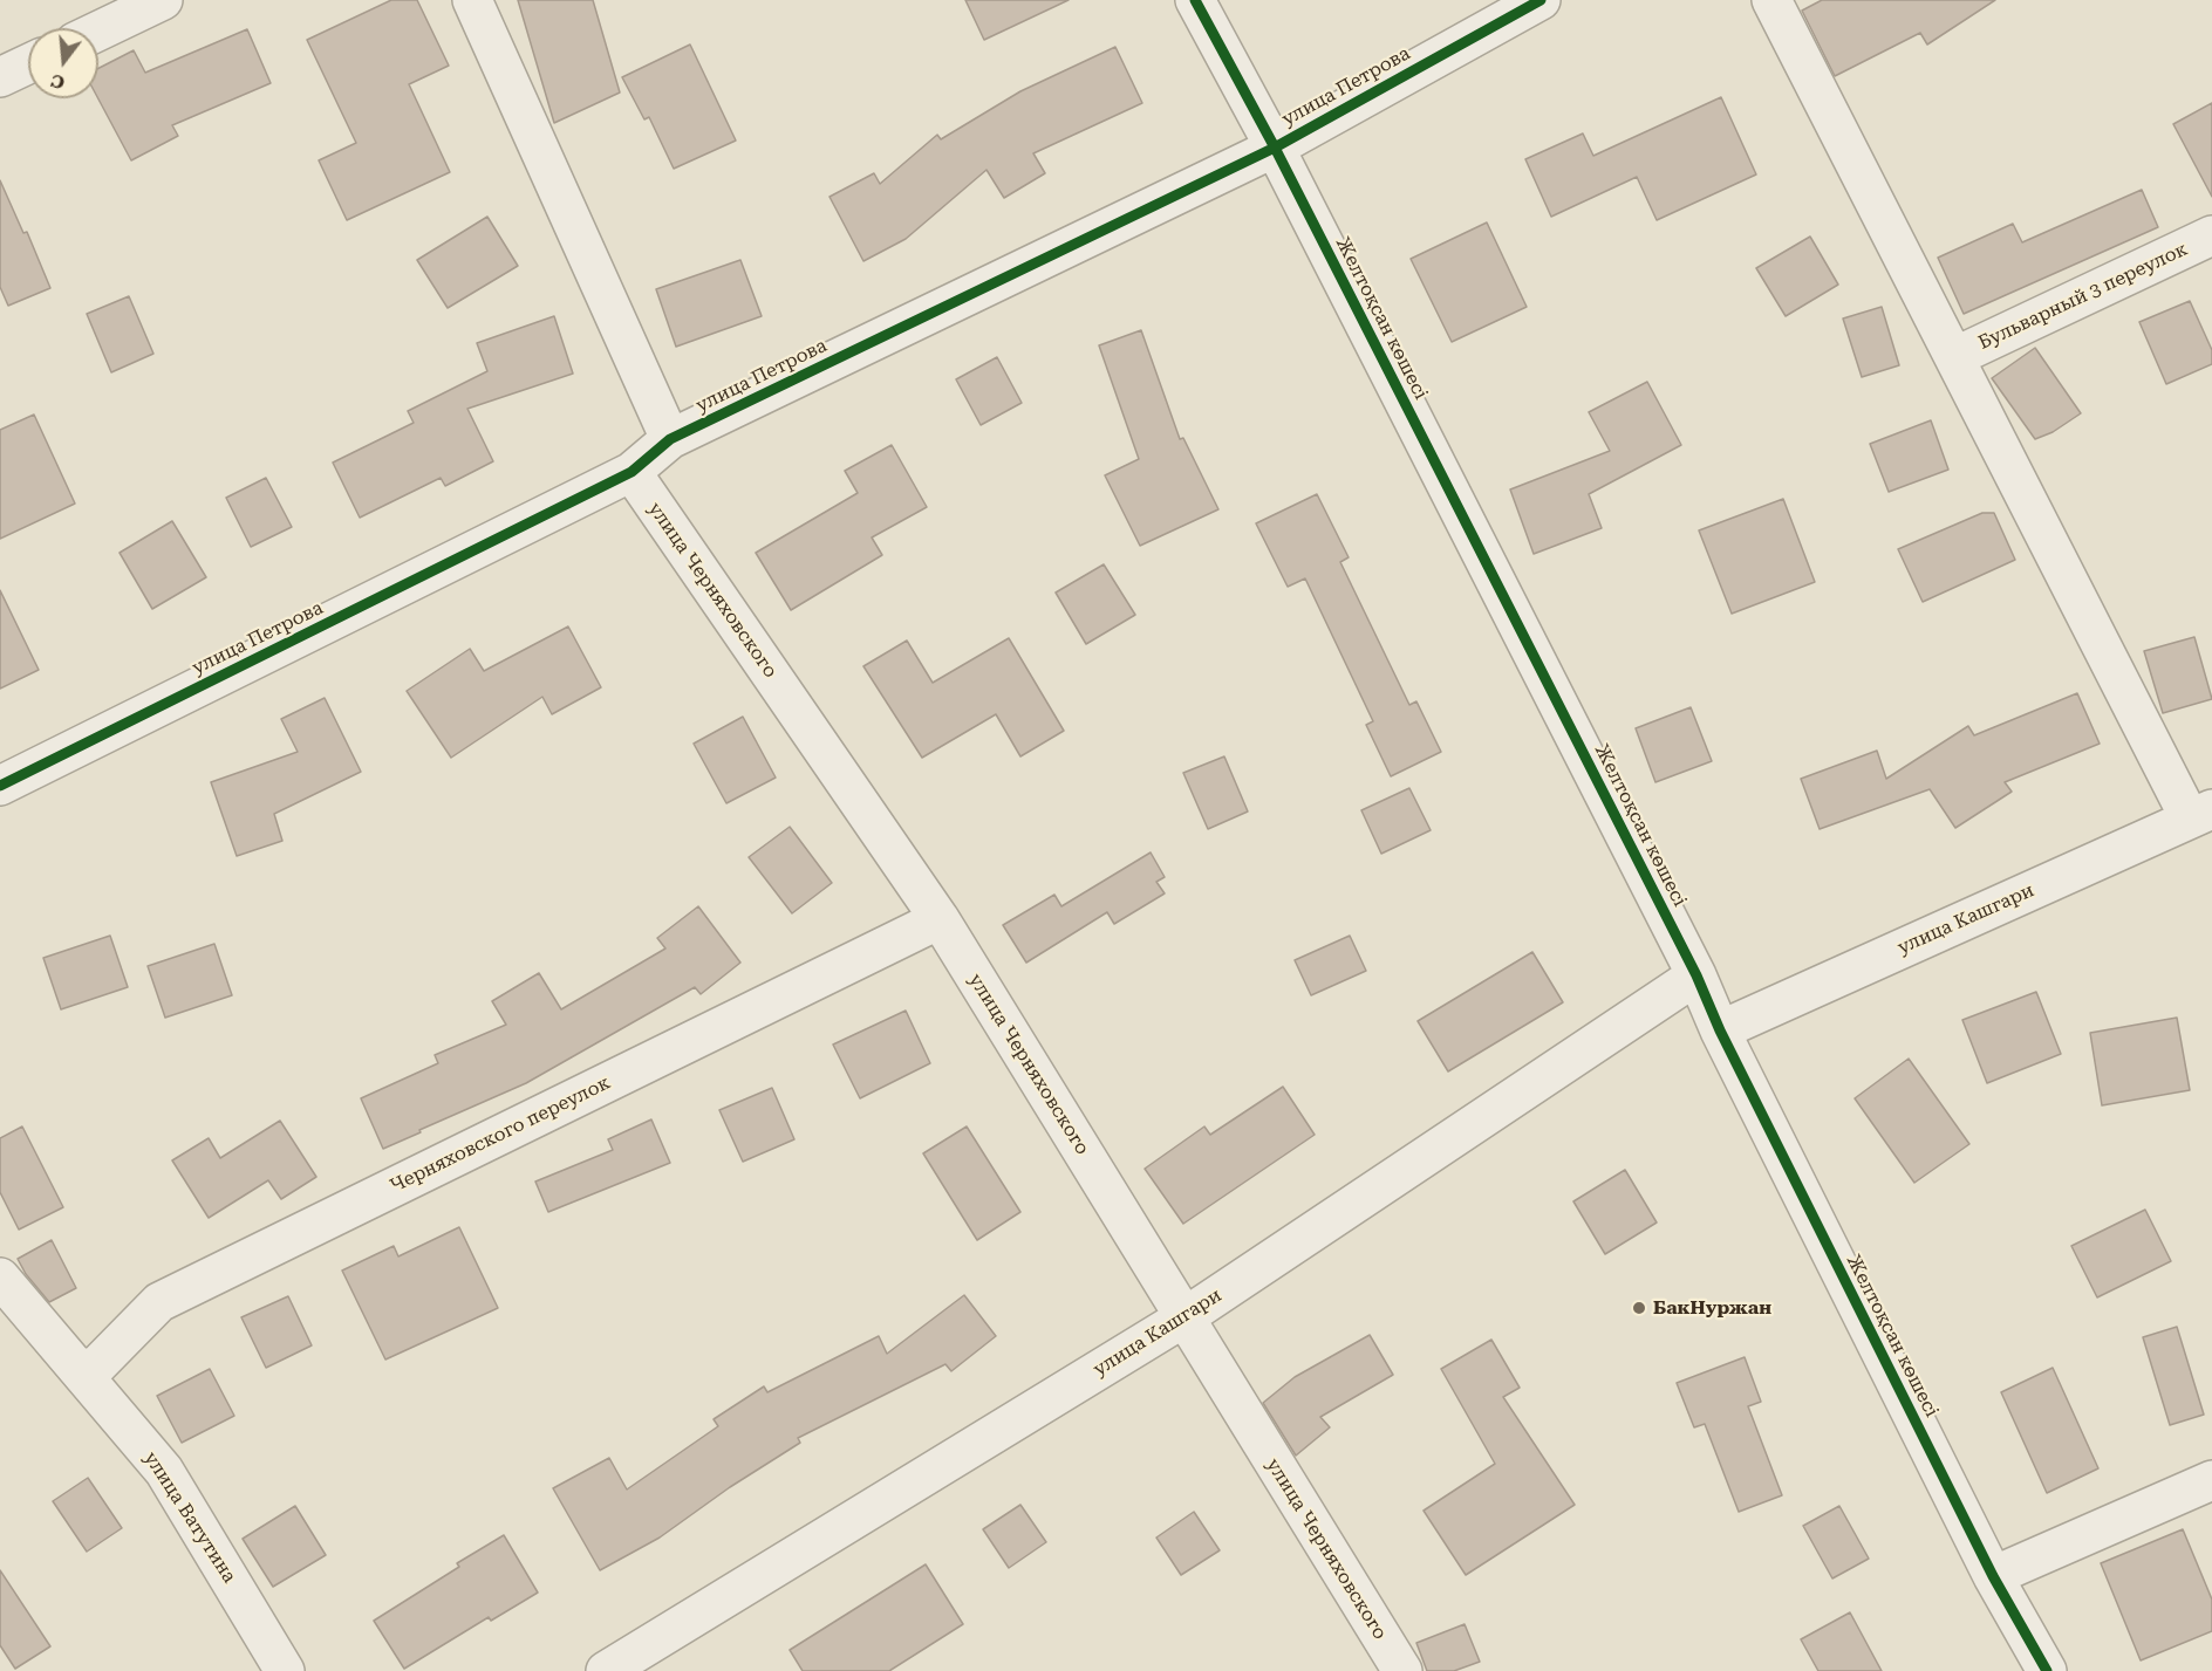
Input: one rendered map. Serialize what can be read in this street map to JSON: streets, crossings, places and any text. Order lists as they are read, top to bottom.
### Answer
{
  "streets": {
    "street": [
      "улица Петрова",
      "Бульварный 3 переулок",
      "Желтоқсан көшесі",
      "улица Черняховского",
      "улица Кашгари",
      "Черняховского переулок",
      "улица Ватутина"
    ]
  },
  "crossings": [
    ["улица Петрова", "Желтоқсан көшесі"],
    ["улица Петрова", "улица Черняховского"],
    ["Желтоқсан көшесі", "улица Кашгари"],
    ["улица Черняховского", "улица Кашгари"],
    ["улица Черняховского", "Черняховского переулок"],
    ["Черняховского переулок", "улица Ватутина"]
  ],
  "places": ["БакНуржан"],
  "north": "bottom"
}
